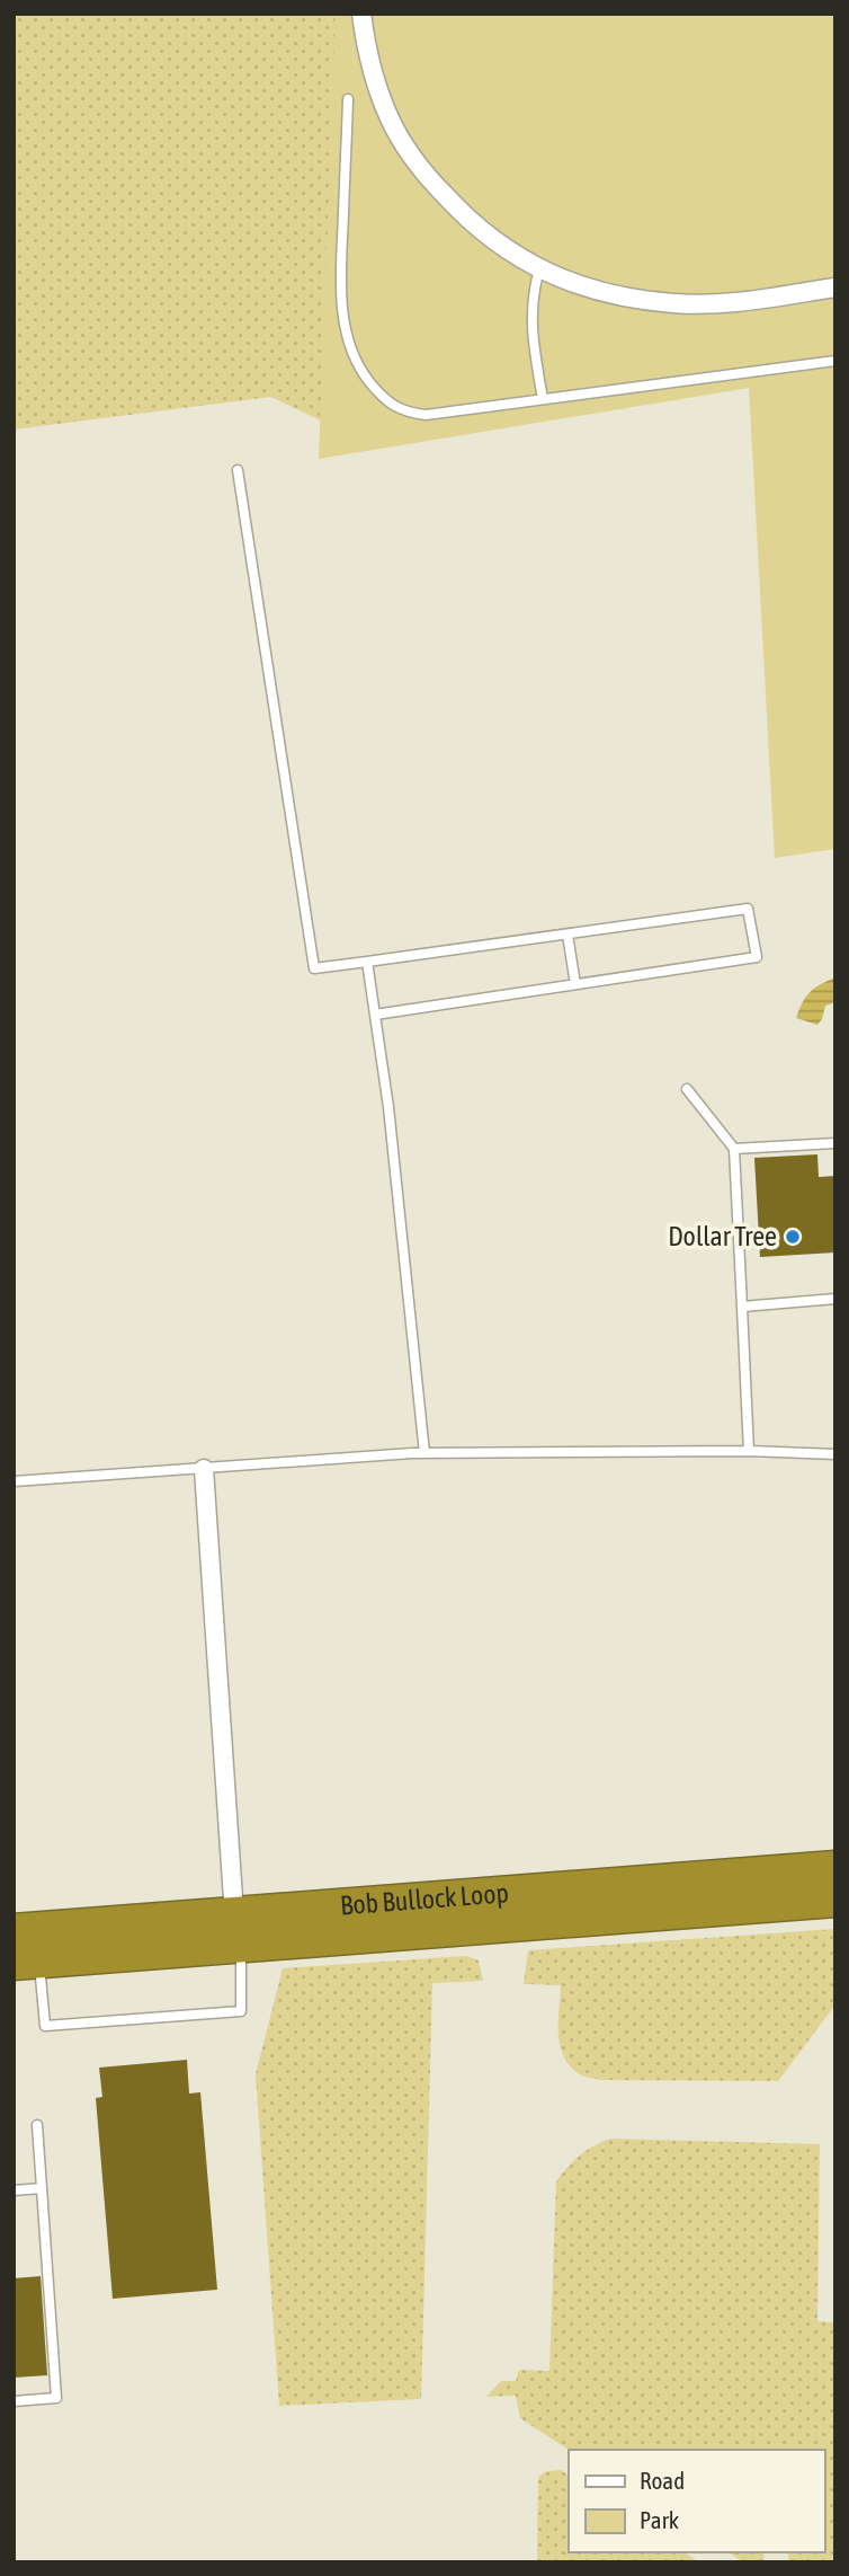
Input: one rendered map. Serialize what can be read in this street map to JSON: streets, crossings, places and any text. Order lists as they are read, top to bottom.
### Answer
{
  "streets": {
    "highway": ["Bob Bullock Loop"]
  },
  "places": ["Dollar Tree"],
  "legend": ["Road", "Park"]
}
